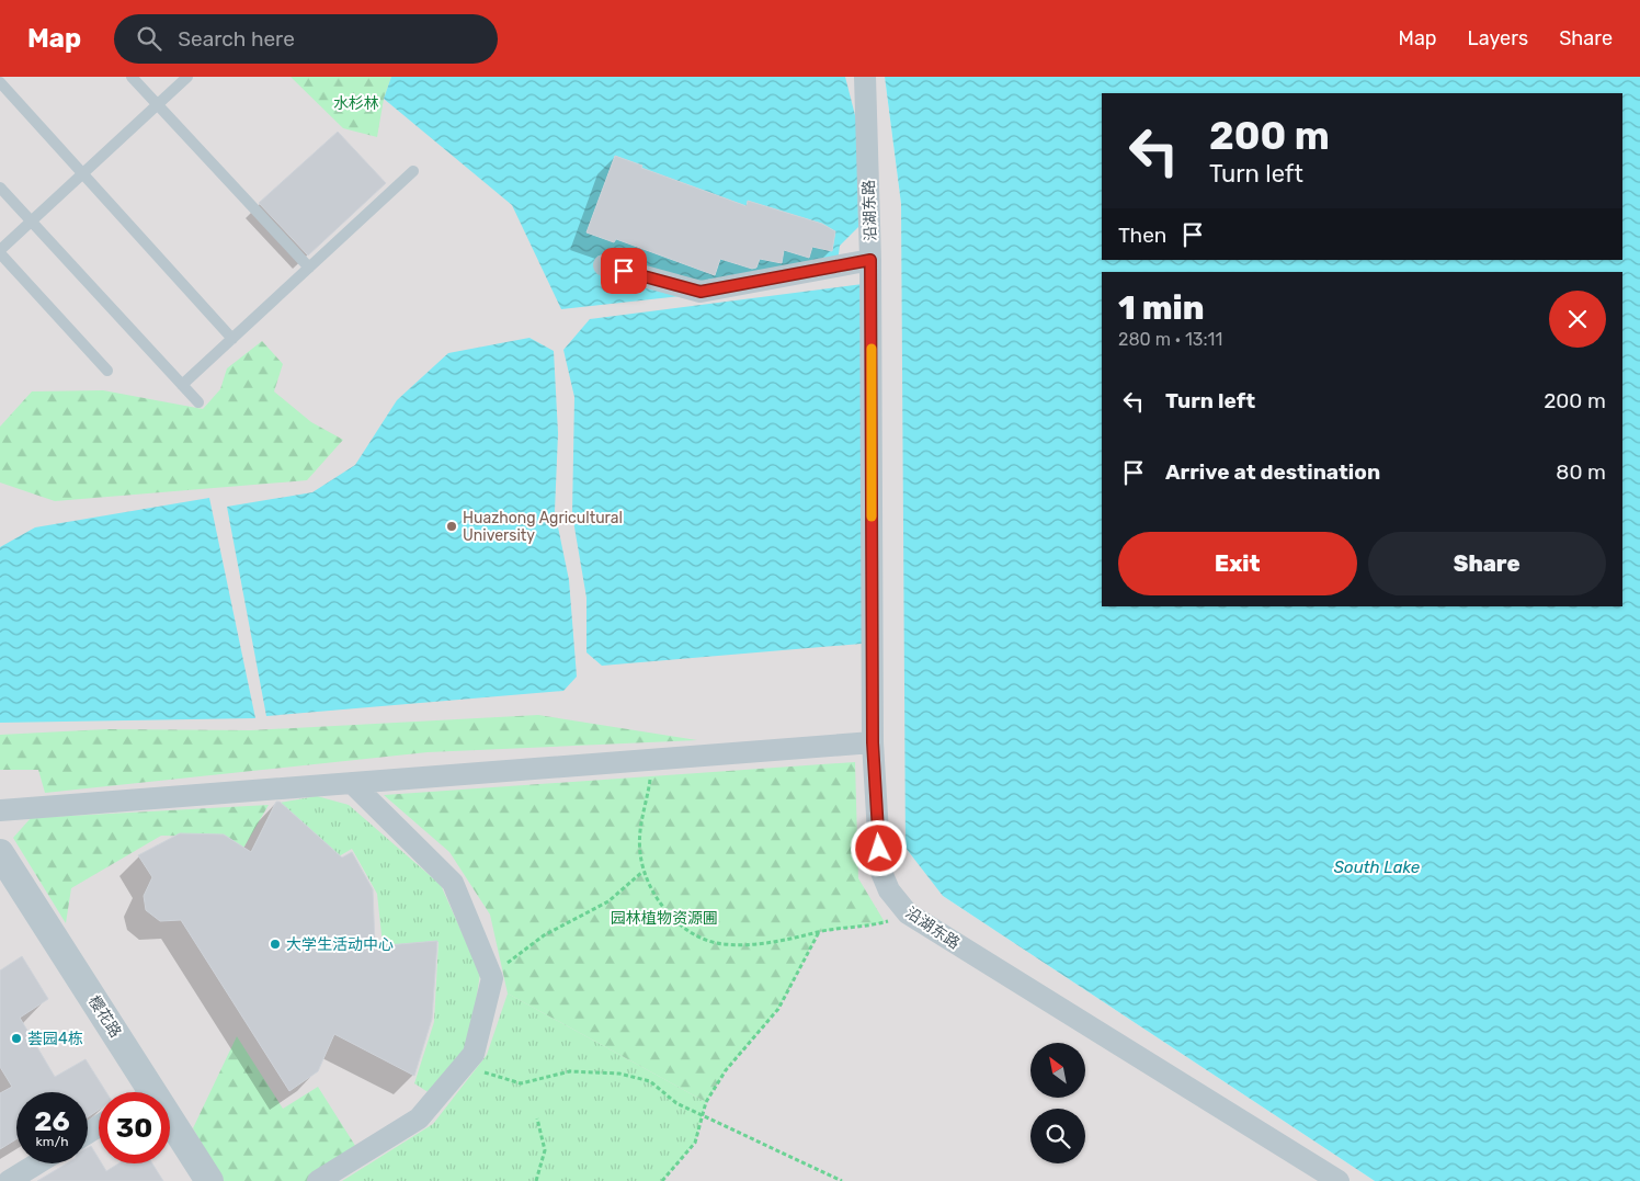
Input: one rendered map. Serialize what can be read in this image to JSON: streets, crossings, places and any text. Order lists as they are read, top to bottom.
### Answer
{
  "streets": {
    "street": ["沿湖东路", "樱花路"]
  },
  "water": ["South Lake"],
  "parks": ["水杉林", "园林植物资源圃"],
  "places": ["Huazhong Agricultural University", "大学生活动中心", "荟园4栋"],
  "north": "top left",
  "page": {
    "header": "Map",
    "search": "Search here",
    "nav": ["Map", "Layers", "Share"],
    "turn": ["200 m", "Turn left"],
    "then": "Then",
    "heading": ["1 min", "280 m · 13:11"],
    "list": [
      {
        "name": "Turn left",
        "value": "200 m"
      },
      {
        "name": "Arrive at destination",
        "value": "80 m"
      }
    ],
    "buttons": ["Exit", "Share"],
    "speed": "26 km/h",
    "limit": "30"
  }
}
